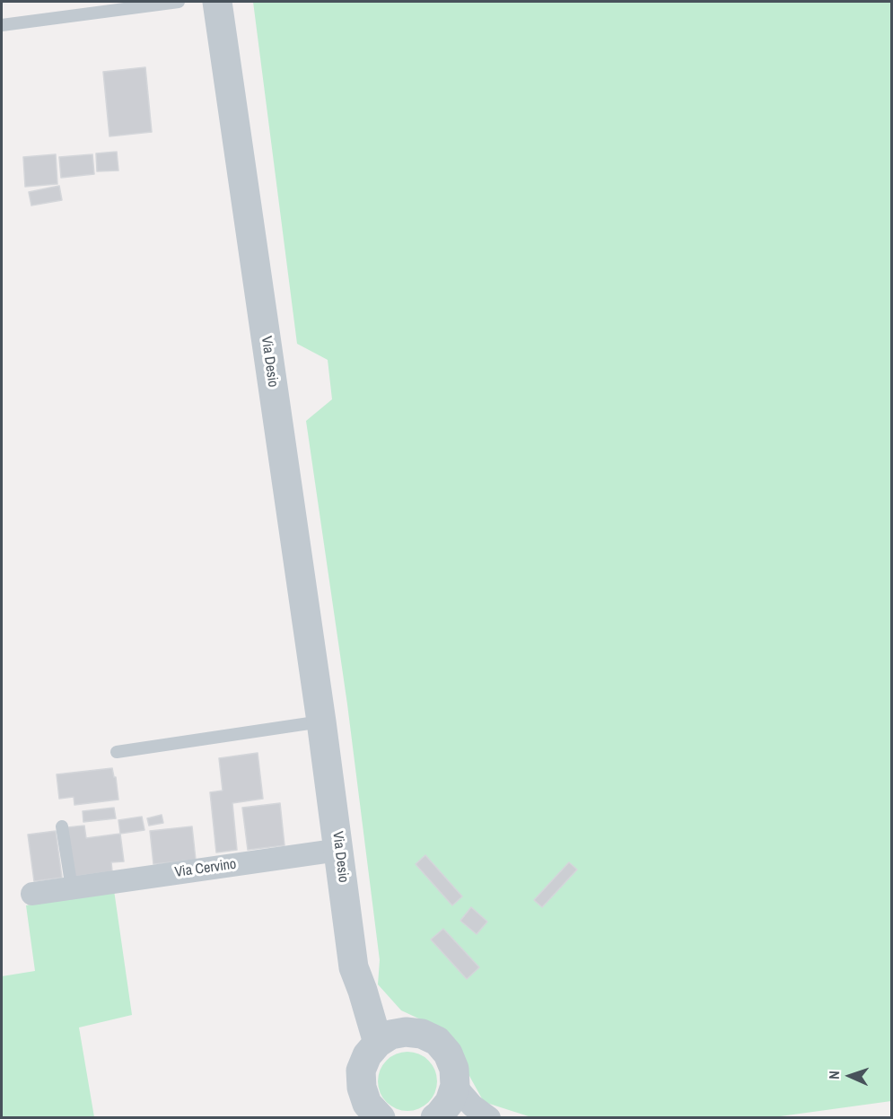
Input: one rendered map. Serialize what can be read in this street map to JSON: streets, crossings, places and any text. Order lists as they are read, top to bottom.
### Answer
{
  "streets": {
    "street": ["Via Desio", "Via Cervino"]
  },
  "crossings": [
    ["Via Desio", "Via Cervino"]
  ],
  "north": "left"
}
